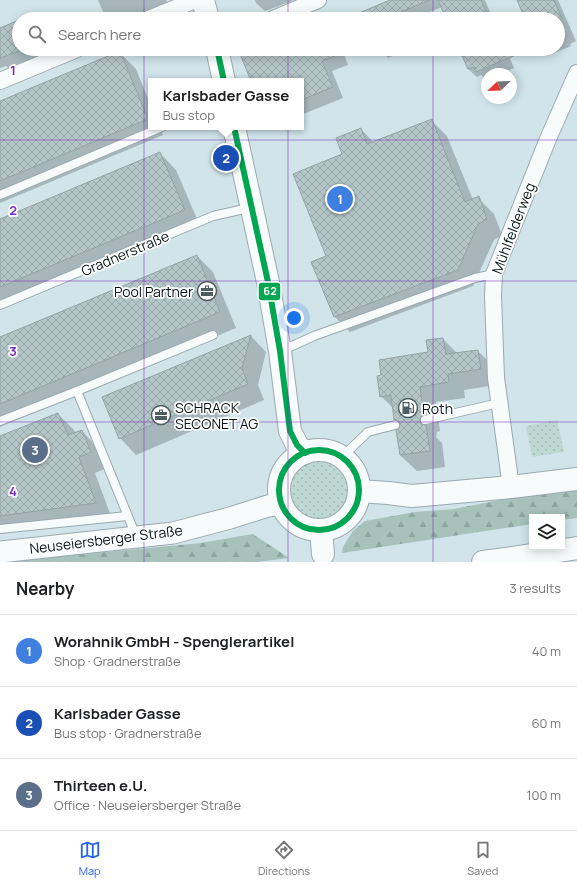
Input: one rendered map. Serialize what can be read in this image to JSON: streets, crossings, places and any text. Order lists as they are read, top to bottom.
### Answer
{
  "streets": {
    "street": ["Mühlfelderweg", "Neuseiersberger Straße"],
    "lane": ["Gradnerstraße"]
  },
  "places": {
    "office": ["Pool Partner", "SCHRACK SECONET AG"],
    "fuel station": ["Roth"]
  },
  "lines": ["transit line 62"],
  "north": "bottom left",
  "page": {
    "search": "Search here",
    "popup": ["Karlsbader Gasse", "Bus stop"],
    "pins": ["2", "1", "3"],
    "heading": ["Nearby", "3 results"],
    "list": [
      {
        "mark": "1",
        "name": "Worahnik GmbH - Spenglerartikel",
        "note": "Shop · Gradnerstraße",
        "value": "40 m"
      },
      {
        "mark": "2",
        "name": "Karlsbader Gasse",
        "note": "Bus stop · Gradnerstraße",
        "value": "60 m"
      },
      {
        "mark": "3",
        "name": "Thirteen e.U.",
        "note": "Office · Neuseiersberger Straße",
        "value": "100 m"
      }
    ],
    "nav": ["Map", "Directions", "Saved"]
  },
  "grid": {
    "rows": [
      "1",
      "2",
      "3",
      "4"
    ]
  }
}
